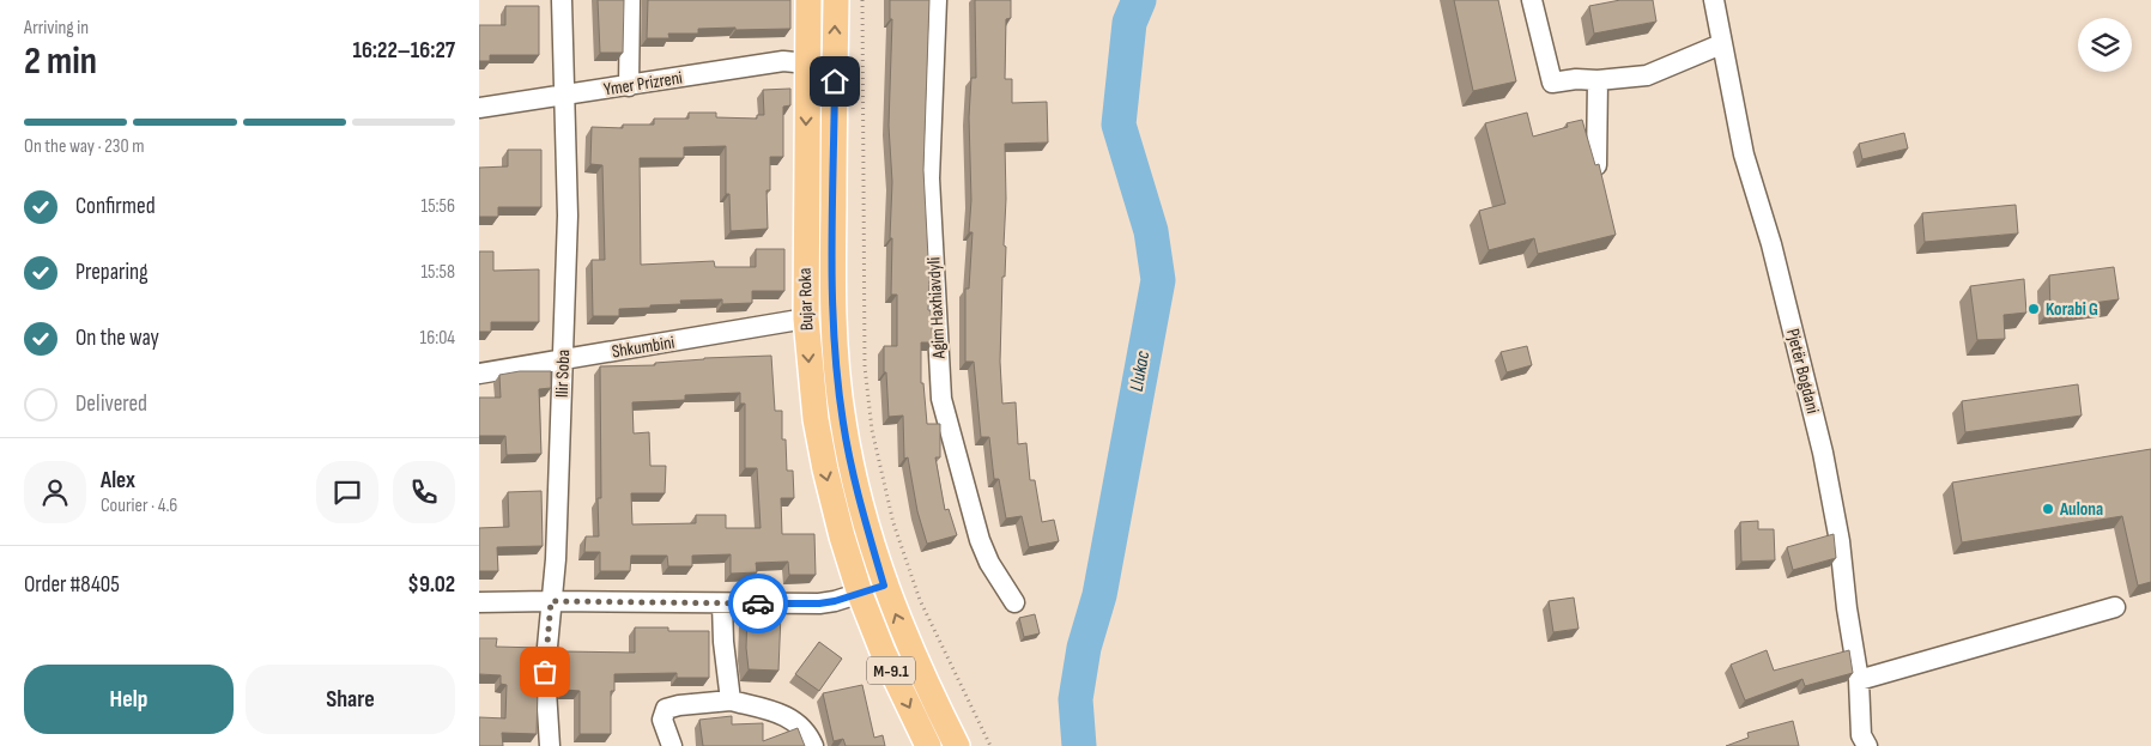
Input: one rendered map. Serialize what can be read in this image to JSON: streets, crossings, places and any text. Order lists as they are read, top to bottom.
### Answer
{
  "streets": {
    "main road": ["Bujar Roka", "M-9.1"],
    "street": [
      "Ymer Prizreni",
      "Agim Haxhiavdyli",
      "Shkumbini",
      "Pjetër Bogdani",
      "Ilir Soba"
    ]
  },
  "crossings": [
    ["Ymer Prizreni", "Bujar Roka"],
    ["Ymer Prizreni", "Ilir Soba"],
    ["Bujar Roka", "Shkumbini"],
    ["Bujar Roka", "M-9.1"],
    ["Shkumbini", "Ilir Soba"]
  ],
  "water": ["Llukac"],
  "places": ["Korabi G", "Aulona"],
  "page": {
    "heading": ["2 min", "Arriving in", "16:22–16:27"],
    "panel": [
      "Alex",
      "Courier · 4.6",
      "Order #8405",
      "$9.02"
    ],
    "bar": "On the way · 230 m",
    "list": [
      ["Confirmed", "15:56"],
      ["Preparing", "15:58"],
      ["On the way", "16:04"],
      "Delivered"
    ],
    "buttons": ["Help", "Share"]
  }
}
